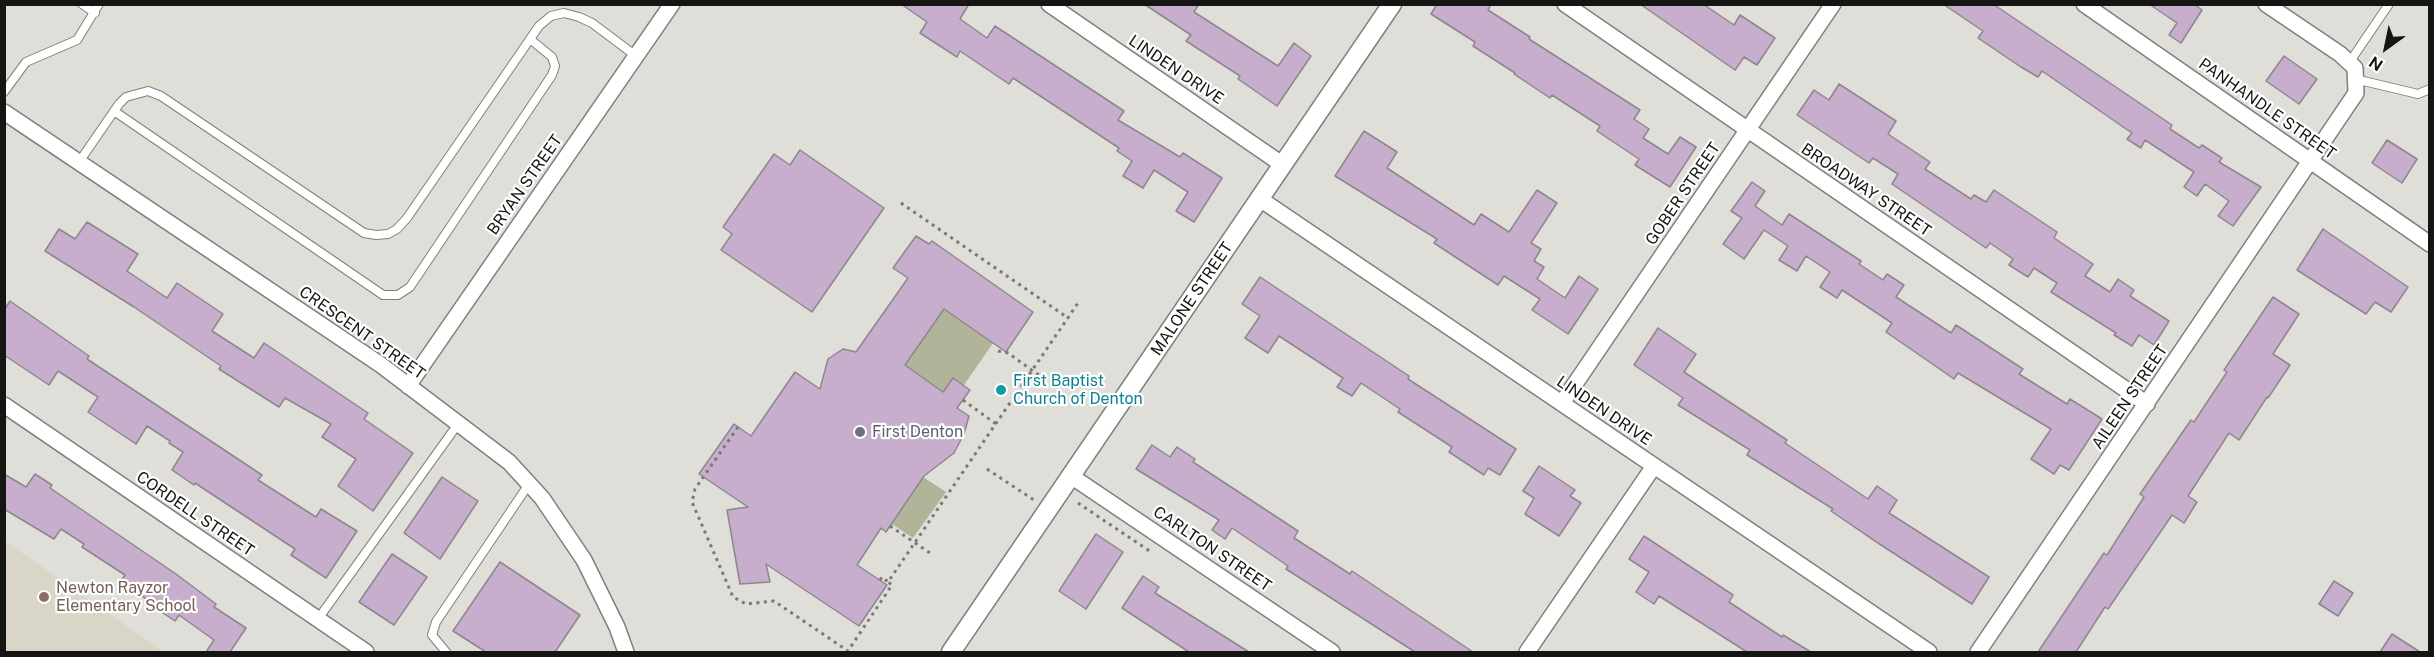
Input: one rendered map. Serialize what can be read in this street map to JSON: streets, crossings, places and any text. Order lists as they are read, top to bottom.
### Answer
{
  "streets": {
    "street": [
      "LINDEN DRIVE",
      "PANHANDLE STREET",
      "BRYAN STREET",
      "BROADWAY STREET",
      "GOBER STREET",
      "MALONE STREET",
      "CRESCENT STREET",
      "AILEEN STREET",
      "CORDELL STREET",
      "CARLTON STREET"
    ]
  },
  "crossings": [
    ["LINDEN DRIVE", "GOBER STREET"],
    ["LINDEN DRIVE", "MALONE STREET"],
    ["PANHANDLE STREET", "AILEEN STREET"],
    ["BRYAN STREET", "CRESCENT STREET"],
    ["BROADWAY STREET", "GOBER STREET"],
    ["BROADWAY STREET", "AILEEN STREET"],
    ["MALONE STREET", "CARLTON STREET"]
  ],
  "places": ["First Baptist Church of Denton", "First Denton", "Newton Rayzor Elementary School"],
  "north": "bottom left"
}
